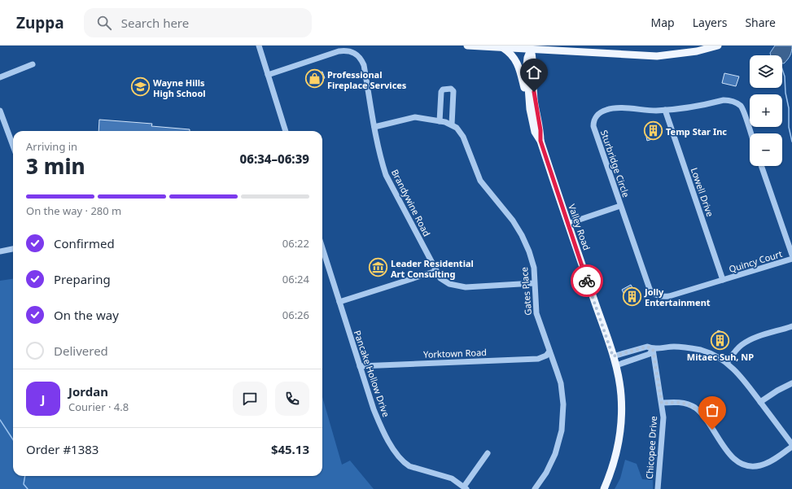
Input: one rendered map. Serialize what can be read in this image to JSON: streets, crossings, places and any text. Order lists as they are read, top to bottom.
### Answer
{
  "streets": {
    "main road": ["Valley Road"],
    "street": [
      "Sturbridge Circle",
      "Lowell Drive",
      "Brandywine Road",
      "Quincy Court",
      "Gates Place",
      "Yorktown Road",
      "Pancake Hollow Drive",
      "Chicopee Drive"
    ]
  },
  "crossings": [
    ["Sturbridge Circle", "Lowell Drive"],
    ["Sturbridge Circle", "Quincy Court"],
    ["Lowell Drive", "Quincy Court"],
    ["Brandywine Road", "Gates Place"],
    ["Gates Place", "Yorktown Road"],
    ["Yorktown Road", "Pancake Hollow Drive"]
  ],
  "places": {
    "shop": ["Professional Fireplace Services"],
    "school or university": ["Wayne Hills High School"],
    "building": ["Temp Star Inc", "Jolly Entertainment", "Mitaec Suh, NP"],
    "museum": ["Leader Residential Art Consulting"]
  },
  "page": {
    "header": "Zuppa",
    "search": "Search here",
    "nav": ["Map", "Layers", "Share"],
    "map_buttons": ["+", "−"],
    "heading": ["3 min", "Arriving in", "06:34–06:39"],
    "panel": [
      "Jordan",
      "Courier · 4.8",
      "Order #1383",
      "$45.13"
    ],
    "bar": "On the way · 280 m",
    "list": [
      ["Confirmed", "06:22"],
      ["Preparing", "06:24"],
      ["On the way", "06:26"],
      "Delivered"
    ],
    "round": "J"
  }
}
